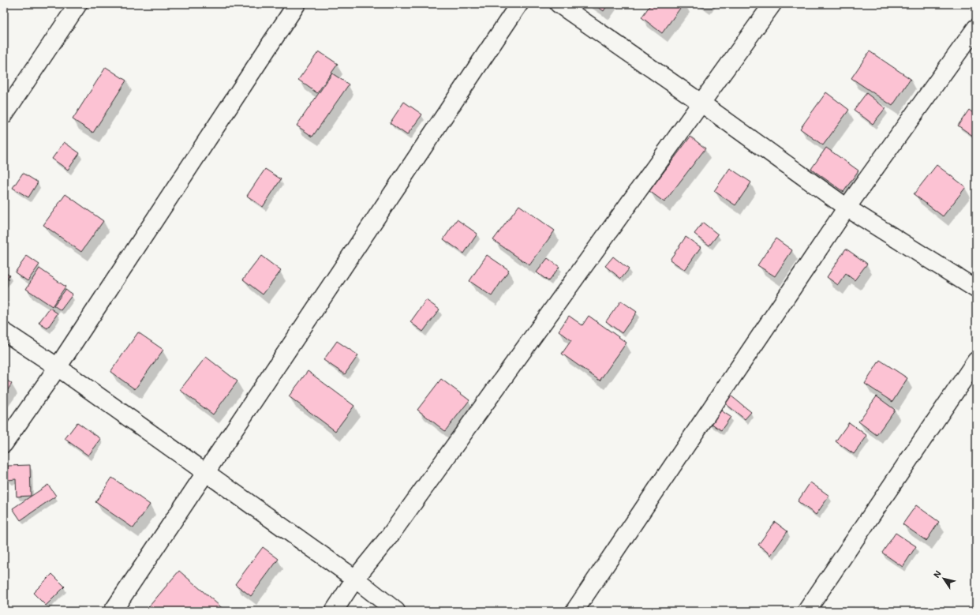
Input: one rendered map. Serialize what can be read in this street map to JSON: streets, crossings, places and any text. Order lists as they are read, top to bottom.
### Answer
{
  "north": "top left"
}
